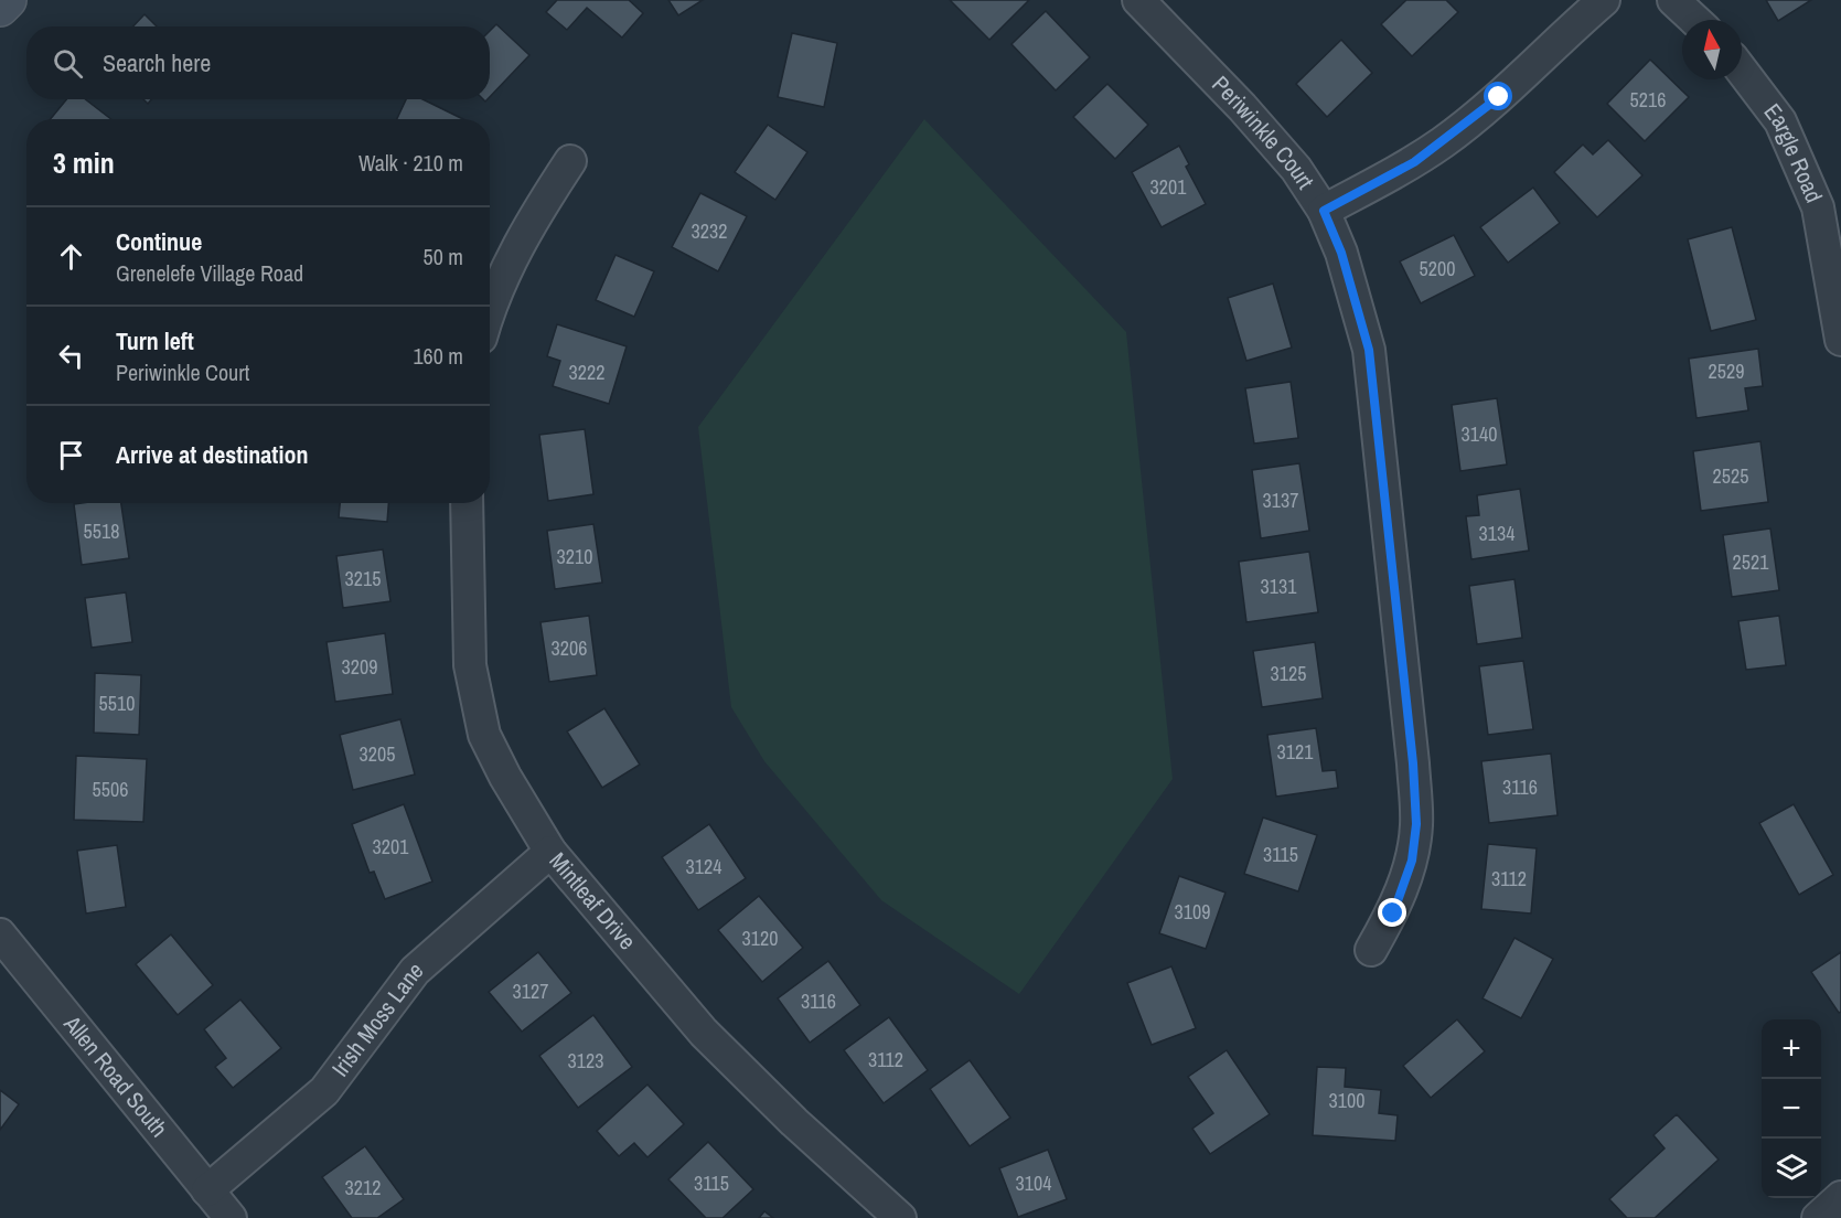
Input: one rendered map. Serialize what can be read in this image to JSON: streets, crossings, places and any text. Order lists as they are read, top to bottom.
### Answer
{
  "streets": {
    "street": [
      "Periwinkle Court",
      "Eargle Road",
      "Mintleaf Drive",
      "Irish Moss Lane",
      "Allen Road South"
    ]
  },
  "crossings": [
    ["Mintleaf Drive", "Irish Moss Lane"],
    ["Irish Moss Lane", "Allen Road South"]
  ],
  "house_numbers": [
    "5216",
    "3201",
    "3232",
    "5200",
    "2529",
    "3222",
    "3140",
    "2525",
    "3137",
    "5518",
    "3134",
    "3210",
    "2521",
    "3215",
    "3131",
    "3206",
    "3209",
    "3125",
    "5510",
    "3121",
    "3205",
    "3116",
    "5506",
    "3201",
    "3115",
    "3124",
    "3112",
    "3109",
    "3120",
    "3127",
    "3116",
    "3112",
    "3123",
    "3100",
    "3115",
    "3104",
    "3212"
  ],
  "north": "top",
  "page": {
    "search": "Search here",
    "heading": ["3 min", "Walk · 210 m"],
    "list": [
      ["Continue", "Grenelefe Village Road", "50 m"],
      ["Turn left", "Periwinkle Court", "160 m"],
      "Arrive at destination"
    ],
    "map_buttons": ["+", "−"]
  }
}
